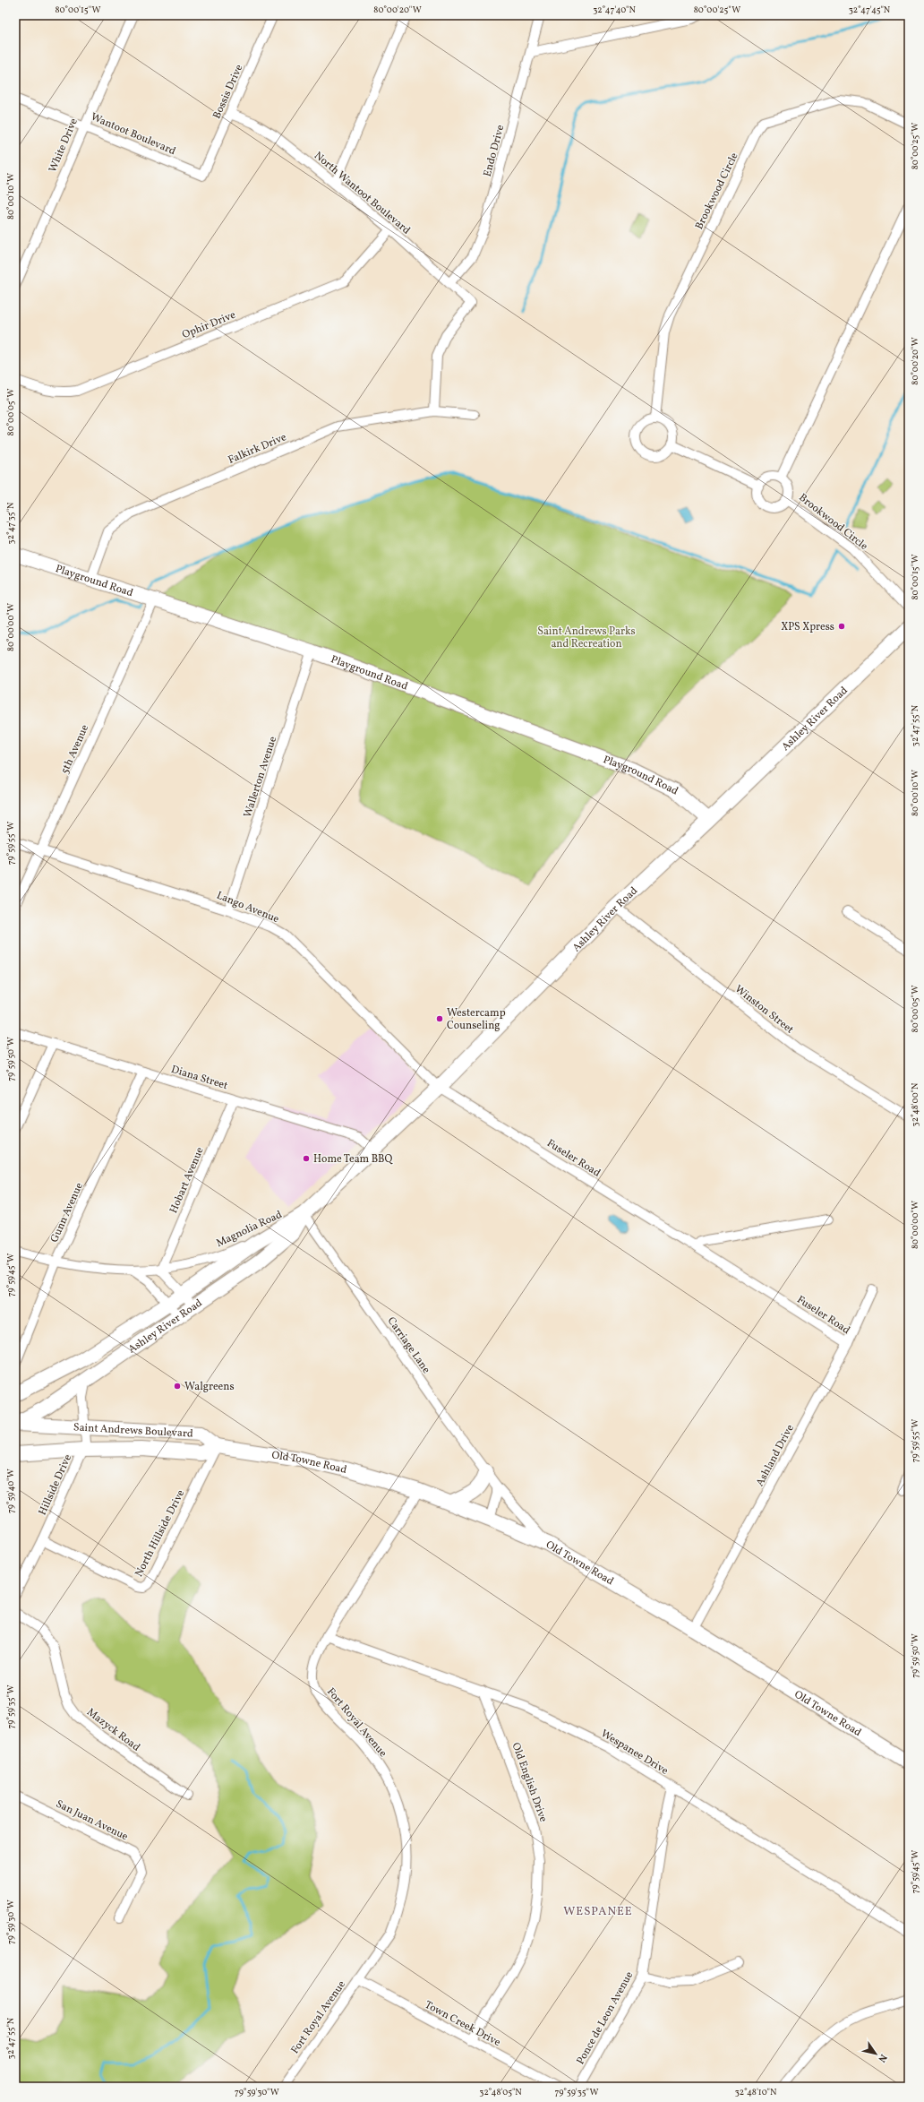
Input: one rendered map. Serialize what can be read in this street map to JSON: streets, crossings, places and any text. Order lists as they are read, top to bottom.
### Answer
{
  "streets": {
    "main road": [
      "Playground Road",
      "Ashley River Road",
      "Saint Andrews Boulevard",
      "Old Towne Road"
    ],
    "street": [
      "Bossis Drive",
      "Wantoot Boulevard",
      "White Drive",
      "Endo Drive",
      "Brookwood Circle",
      "North Wantoot Boulevard",
      "Ophir Drive",
      "Falkirk Drive",
      "5th Avenue",
      "Wallerton Avenue",
      "Lango Avenue",
      "Winston Street",
      "Diana Street",
      "Fuseler Road",
      "Hobart Avenue",
      "Gunn Avenue",
      "Magnolia Road",
      "Carriage Lane",
      "Ashland Drive",
      "Hillside Drive",
      "North Hillside Drive",
      "Fort Royal Avenue",
      "Mazyck Road",
      "Wespanee Drive",
      "Old English Drive",
      "San Juan Avenue",
      "Ponce de Leon Avenue",
      "Town Creek Drive"
    ]
  },
  "crossings": [
    ["Bossis Drive", "Wantoot Boulevard"],
    ["Bossis Drive", "North Wantoot Boulevard"],
    ["Wantoot Boulevard", "White Drive"],
    ["Endo Drive", "North Wantoot Boulevard"],
    ["North Wantoot Boulevard", "Ophir Drive"],
    ["North Wantoot Boulevard", "Falkirk Drive"],
    ["Falkirk Drive", "Playground Road"],
    ["Playground Road", "Ashley River Road"],
    ["Playground Road", "5th Avenue"],
    ["Playground Road", "Wallerton Avenue"],
    ["Ashley River Road", "Lango Avenue"],
    ["Ashley River Road", "Winston Street"],
    ["Ashley River Road", "Diana Street"],
    ["Ashley River Road", "Fuseler Road"],
    ["Ashley River Road", "Magnolia Road"],
    ["Ashley River Road", "Carriage Lane"],
    ["Ashley River Road", "Saint Andrews Boulevard"],
    ["Ashley River Road", "Hillside Drive"],
    ["5th Avenue", "Lango Avenue"],
    ["Wallerton Avenue", "Lango Avenue"],
    ["Lango Avenue", "Fuseler Road"],
    ["Diana Street", "Hobart Avenue"],
    ["Diana Street", "Gunn Avenue"],
    ["Fuseler Road", "Ashland Drive"],
    ["Hobart Avenue", "Magnolia Road"],
    ["Gunn Avenue", "Magnolia Road"],
    ["Magnolia Road", "Carriage Lane"],
    ["Carriage Lane", "Old Towne Road"],
    ["Saint Andrews Boulevard", "Old Towne Road"],
    ["Saint Andrews Boulevard", "Hillside Drive"],
    ["Saint Andrews Boulevard", "North Hillside Drive"],
    ["Ashland Drive", "Old Towne Road"],
    ["Old Towne Road", "North Hillside Drive"],
    ["Old Towne Road", "Fort Royal Avenue"],
    ["Hillside Drive", "North Hillside Drive"],
    ["Fort Royal Avenue", "Wespanee Drive"],
    ["Fort Royal Avenue", "Town Creek Drive"],
    ["Wespanee Drive", "Old English Drive"],
    ["Wespanee Drive", "Ponce de Leon Avenue"],
    ["Old English Drive", "Town Creek Drive"]
  ],
  "districts": ["WESPANEE"],
  "parks": ["Saint Andrews Parks and Recreation"],
  "places": [
    "XPS Xpress",
    "Westercamp Counseling",
    "Home Team BBQ",
    "Walgreens"
  ],
  "north": "bottom right",
  "coordinates": [
    "80°00'15\"W",
    "80°00'20\"W",
    "32°47'40\"N",
    "80°00'25\"W",
    "32°47'45\"N",
    "80°00'10\"W",
    "80°00'05\"W",
    "32°47'35\"N",
    "80°00'00\"W",
    "32°47'55\"N",
    "79°59'55\"W",
    "79°59'50\"W",
    "32°48'00\"N",
    "79°59'45\"W",
    "79°59'40\"W",
    "79°59'35\"W",
    "79°59'30\"W",
    "32°48'05\"N",
    "32°48'10\"N"
  ]
}
